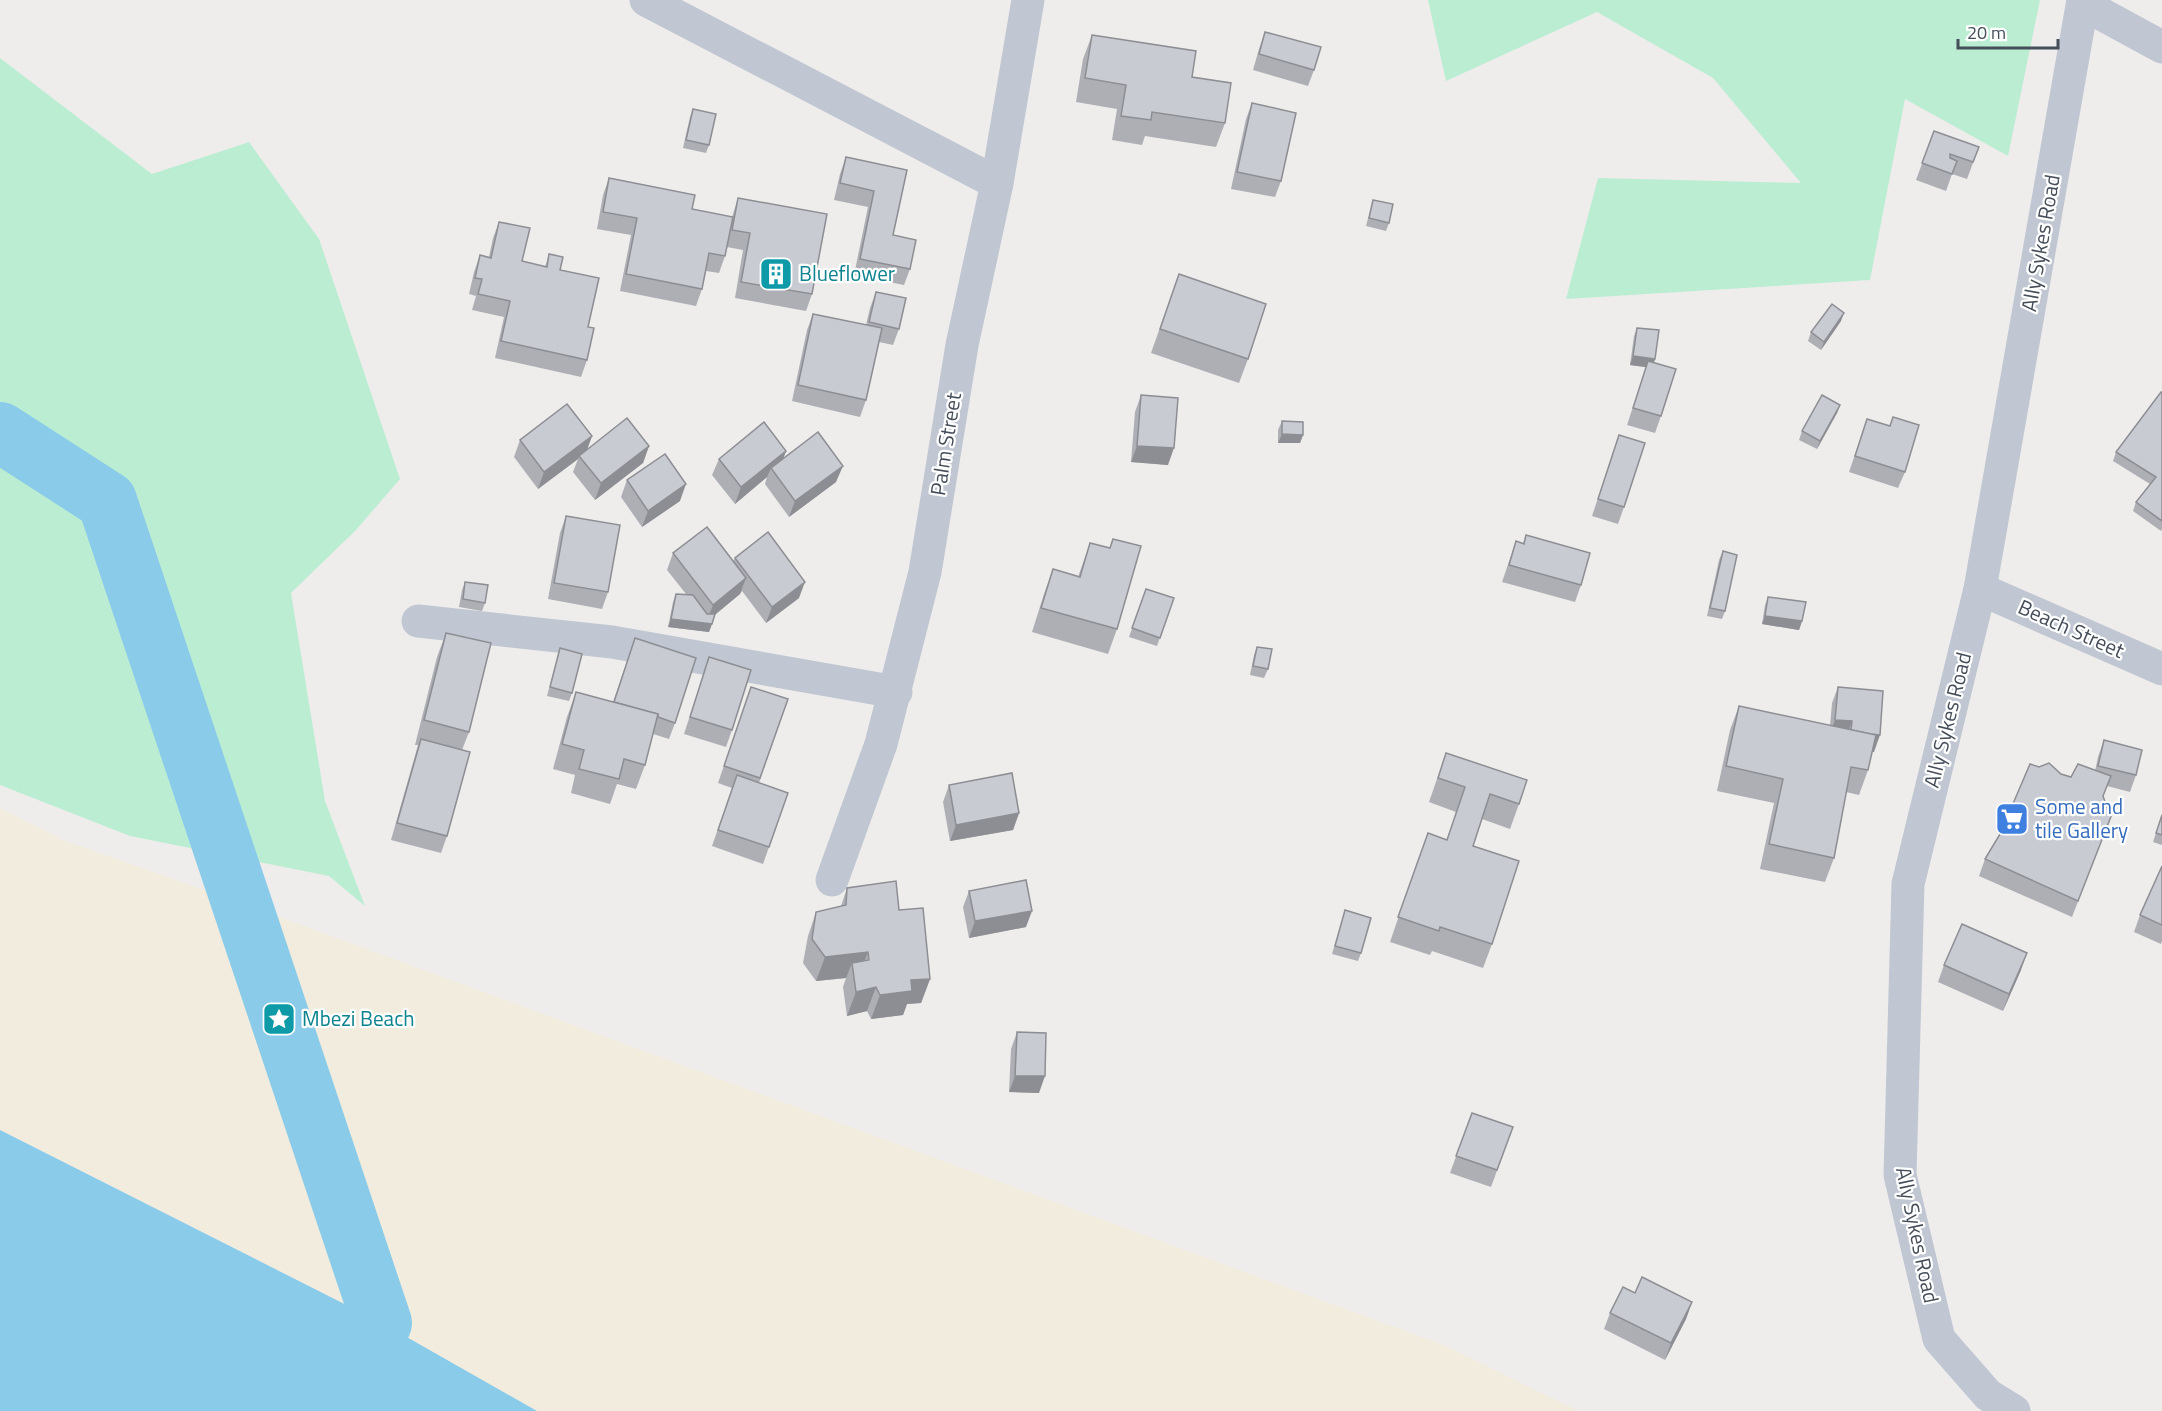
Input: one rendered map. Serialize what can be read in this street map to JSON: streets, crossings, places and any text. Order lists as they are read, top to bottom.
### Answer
{
  "streets": {
    "street": ["Ally Sykes Road", "Palm Street", "Beach Street"]
  },
  "crossings": [
    ["Ally Sykes Road", "Beach Street"]
  ],
  "places": {
    "building": ["Blueflower"],
    "supermarket": ["Some and tile Gallery"],
    "place": ["Mbezi Beach"]
  },
  "scale_bar": "20 m"
}
